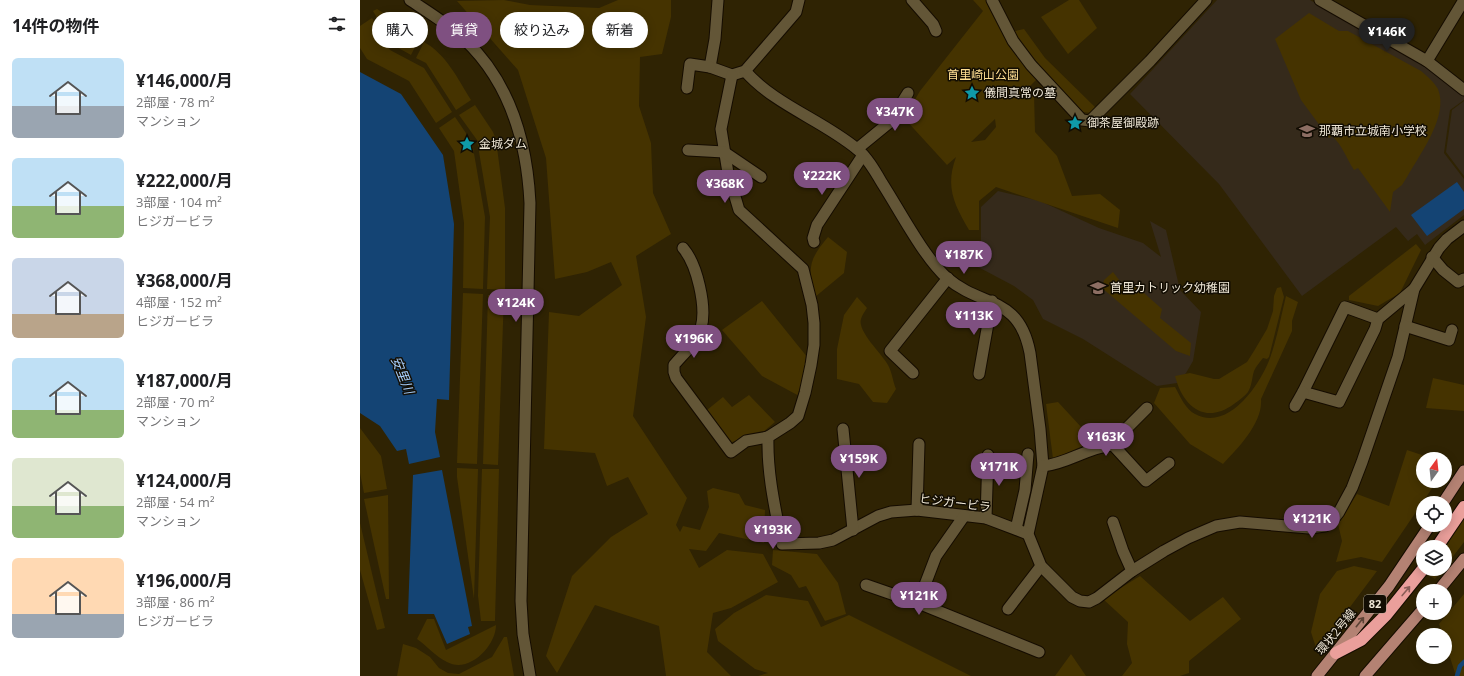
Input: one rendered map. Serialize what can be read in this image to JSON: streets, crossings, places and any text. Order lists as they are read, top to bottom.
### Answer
{
  "streets": {
    "main road": ["82", "環状2号線"],
    "street": ["ヒジガービラ"]
  },
  "water": ["安里川"],
  "parks": ["首里崎山公園"],
  "places": {
    "place": ["儀間真常の墓", "御茶屋御殿跡", "金城ダム"],
    "school or university": ["那覇市立城南小学校", "首里カトリック幼稚園"]
  },
  "north": "top",
  "page": {
    "heading": "14件の物件",
    "chip": [
      "購入",
      "賃貸",
      "絞り込み",
      "新着"
    ],
    "price": [
      "¥146K",
      "¥347K",
      "¥222K",
      "¥368K",
      "¥187K",
      "¥124K",
      "¥113K",
      "¥196K",
      "¥163K",
      "¥159K",
      "¥171K",
      "¥121K",
      "¥193K",
      "¥121K"
    ],
    "list": [
      {
        "name": "¥146,000/月",
        "note": "2部屋 · 78 m² · マンション"
      },
      {
        "name": "¥222,000/月",
        "note": "3部屋 · 104 m² · ヒジガービラ"
      },
      {
        "name": "¥368,000/月",
        "note": "4部屋 · 152 m² · ヒジガービラ"
      },
      {
        "name": "¥187,000/月",
        "note": "2部屋 · 70 m² · マンション"
      },
      {
        "name": "¥124,000/月",
        "note": "2部屋 · 54 m² · マンション"
      },
      {
        "name": "¥196,000/月",
        "note": "3部屋 · 86 m² · ヒジガービラ"
      }
    ],
    "map_buttons": ["+", "−"]
  }
}
